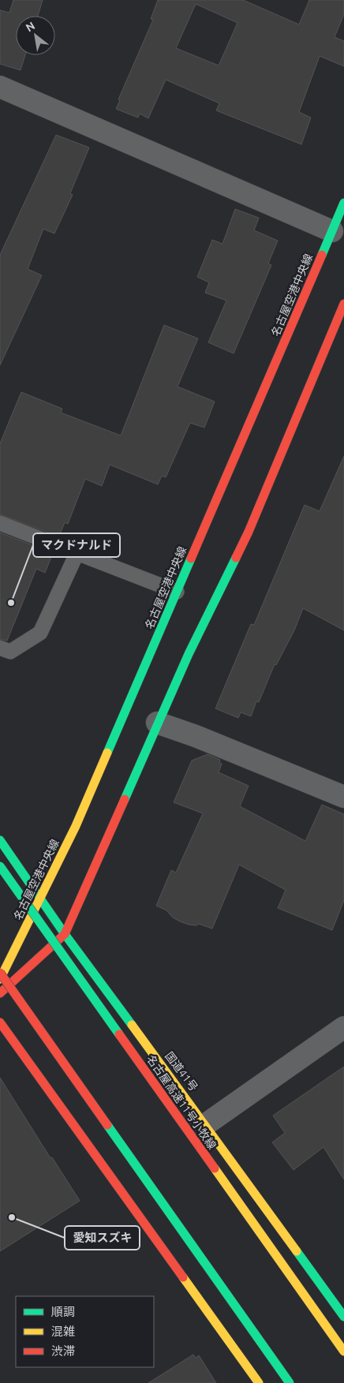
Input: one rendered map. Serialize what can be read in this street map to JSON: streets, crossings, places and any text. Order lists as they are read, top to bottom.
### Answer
{
  "streets": {
    "main road": ["名古屋空港中央線", "国道41号", "名古屋高速11号小牧線"]
  },
  "crossings": [
    ["名古屋空港中央線", "国道41号"]
  ],
  "places": ["マクドナルド", "愛知スズキ"],
  "legend": ["順調", "混雑", "渋滞"],
  "north": "top left"
}
